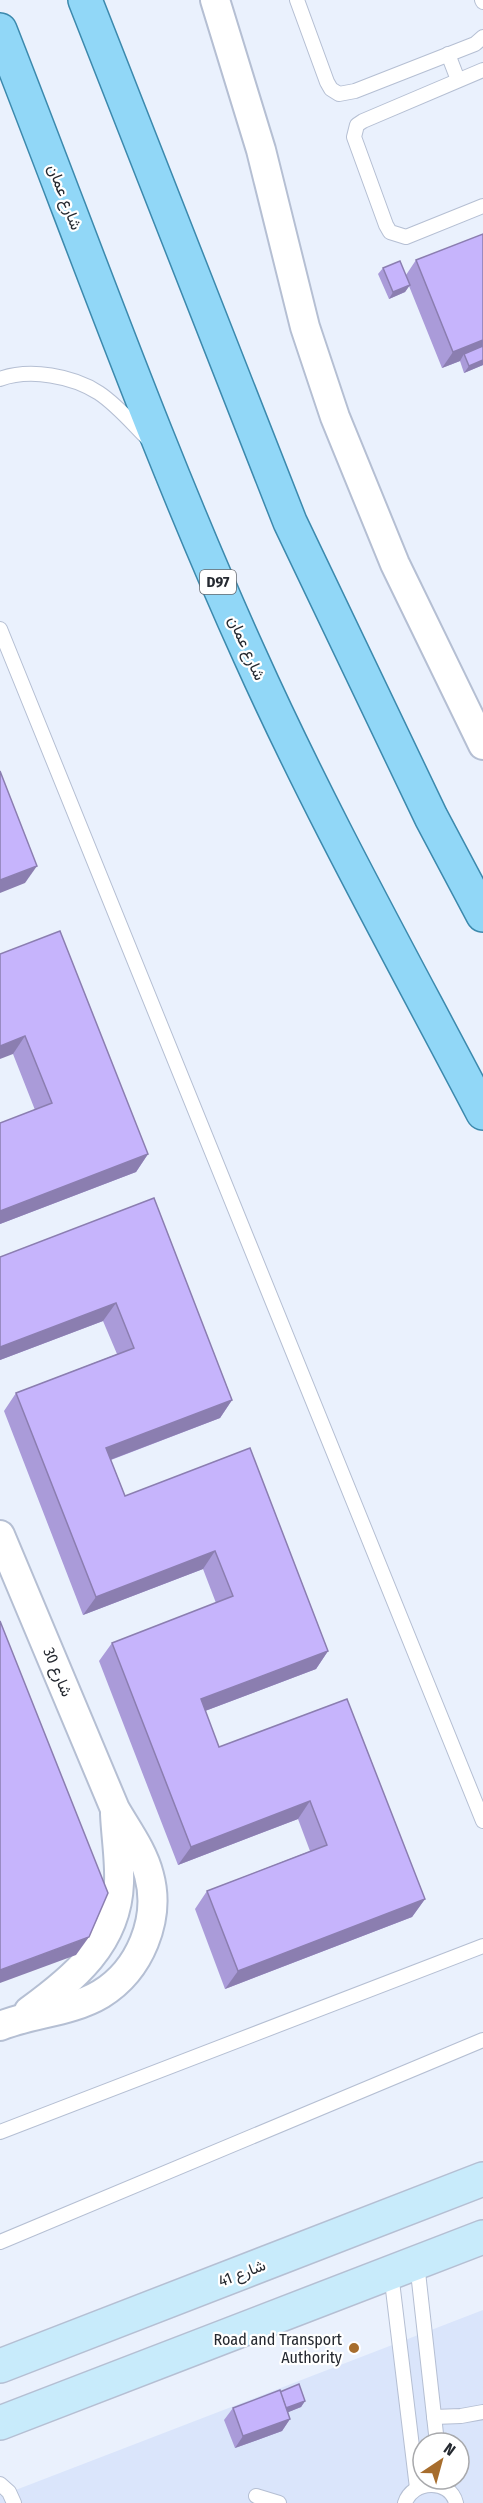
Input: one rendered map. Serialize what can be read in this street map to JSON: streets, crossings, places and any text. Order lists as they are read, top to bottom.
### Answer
{
  "streets": {
    "main road": ["شارع عمان", "D97"],
    "street": ["شارع 30", "شارع 41"]
  },
  "places": ["Road and Transport Authority"],
  "north": "top right"
}
